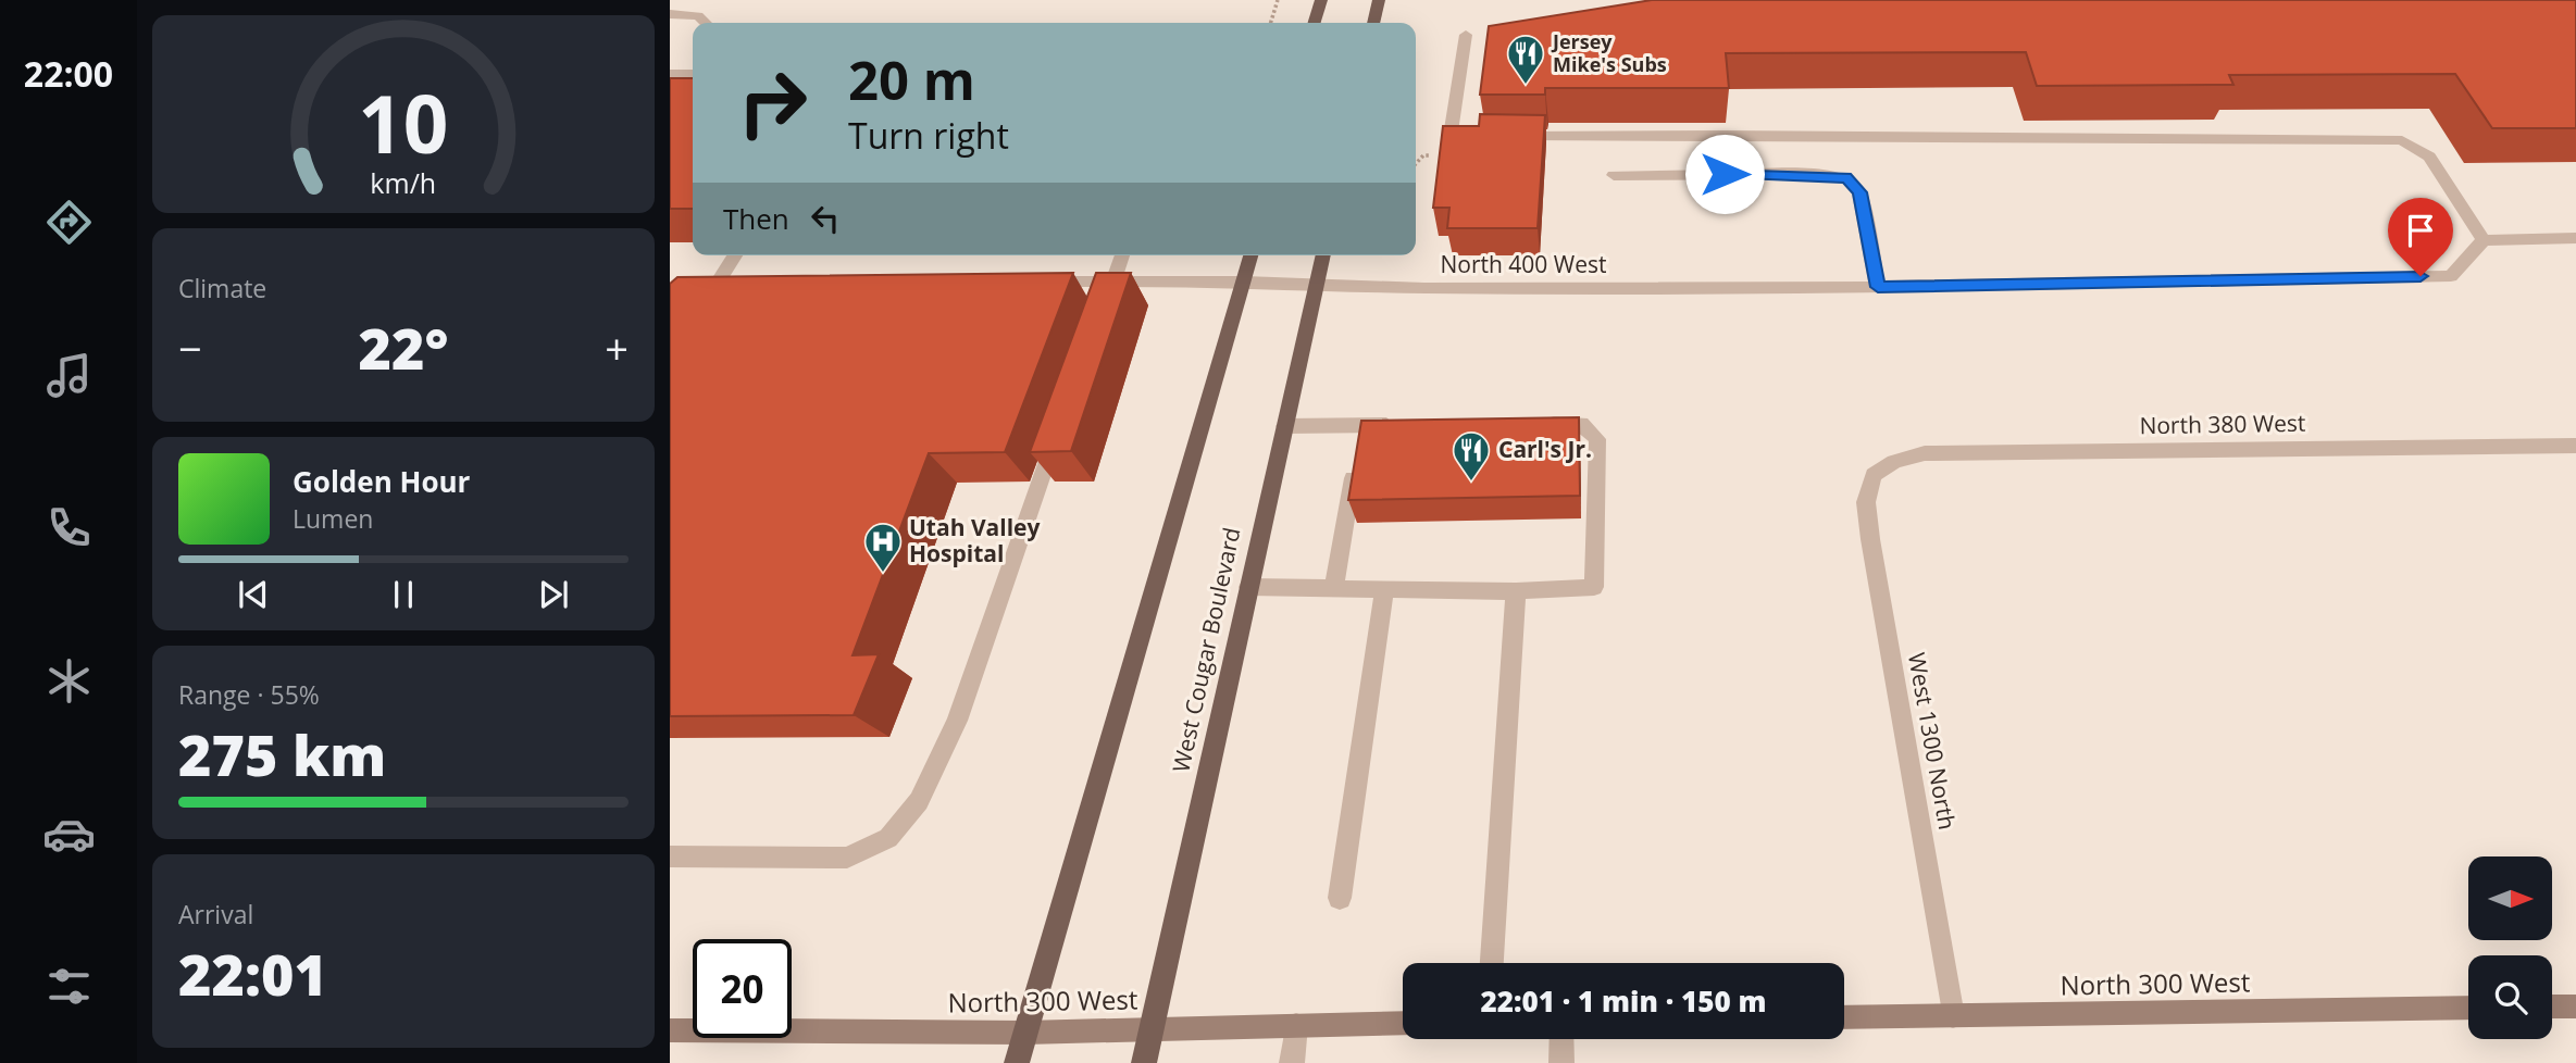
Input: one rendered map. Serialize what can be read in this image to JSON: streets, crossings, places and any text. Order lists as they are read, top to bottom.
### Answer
{
  "streets": {
    "main road": ["West Cougar Boulevard"],
    "street": [
      "North 400 West",
      "North 380 West",
      "West 1300 North",
      "North 300 West"
    ]
  },
  "crossings": [
    ["North 400 West", "West Cougar Boulevard"],
    ["North 380 West", "West 1300 North"],
    ["West Cougar Boulevard", "North 300 West"],
    ["West 1300 North", "North 300 West"]
  ],
  "places": {
    "restaurant": ["Jersey Mike's Subs", "Carl's Jr."],
    "hospital": ["Utah Valley Hospital"]
  },
  "north": "right",
  "page": {
    "tabs": "22:00",
    "turn": ["20 m", "Turn right"],
    "then": "Then",
    "tile": [
      "Climate",
      ["Range · 55%", "275 km"],
      ["Arrival", "22:01"]
    ],
    "heat": ["−", "22°", "+"],
    "song": ["Golden Hour", "Lumen"],
    "limit": "20",
    "trip": "22:01 · 1 min · 150 m",
    "gauge": ["10", "km/h"]
  }
}
